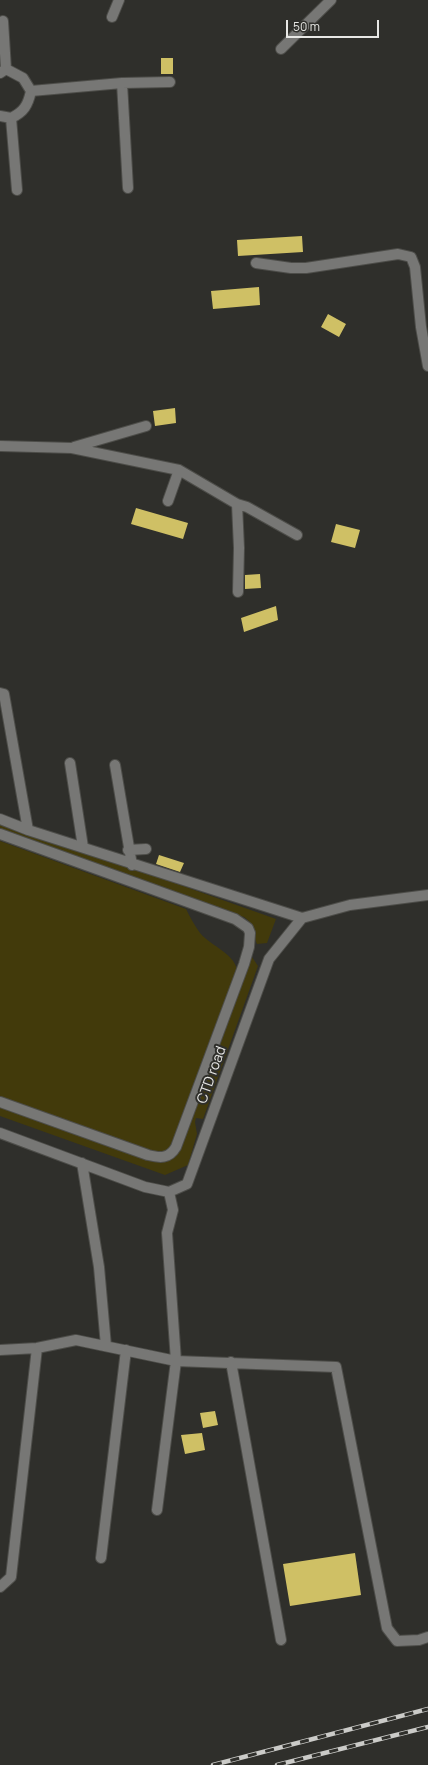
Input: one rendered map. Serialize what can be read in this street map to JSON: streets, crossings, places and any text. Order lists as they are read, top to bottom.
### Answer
{
  "streets": {
    "street": ["CTD road"]
  },
  "scale_bar": "50 m"
}
